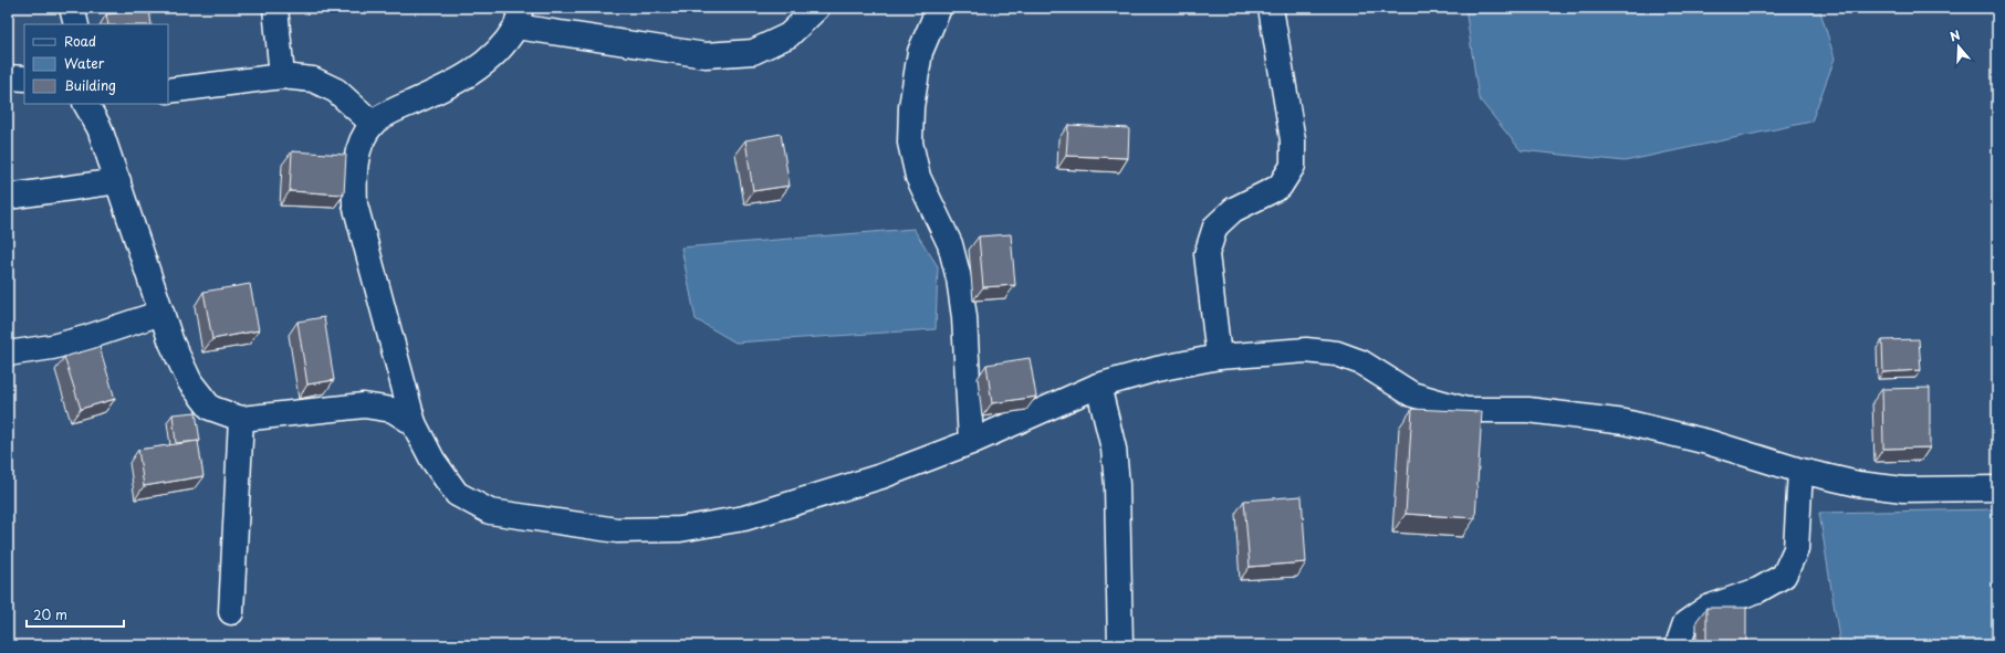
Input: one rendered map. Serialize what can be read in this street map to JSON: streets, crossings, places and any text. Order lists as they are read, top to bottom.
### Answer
{
  "legend": ["Road", "Water", "Building"],
  "scale_bar": "20 m",
  "north": "top"
}
